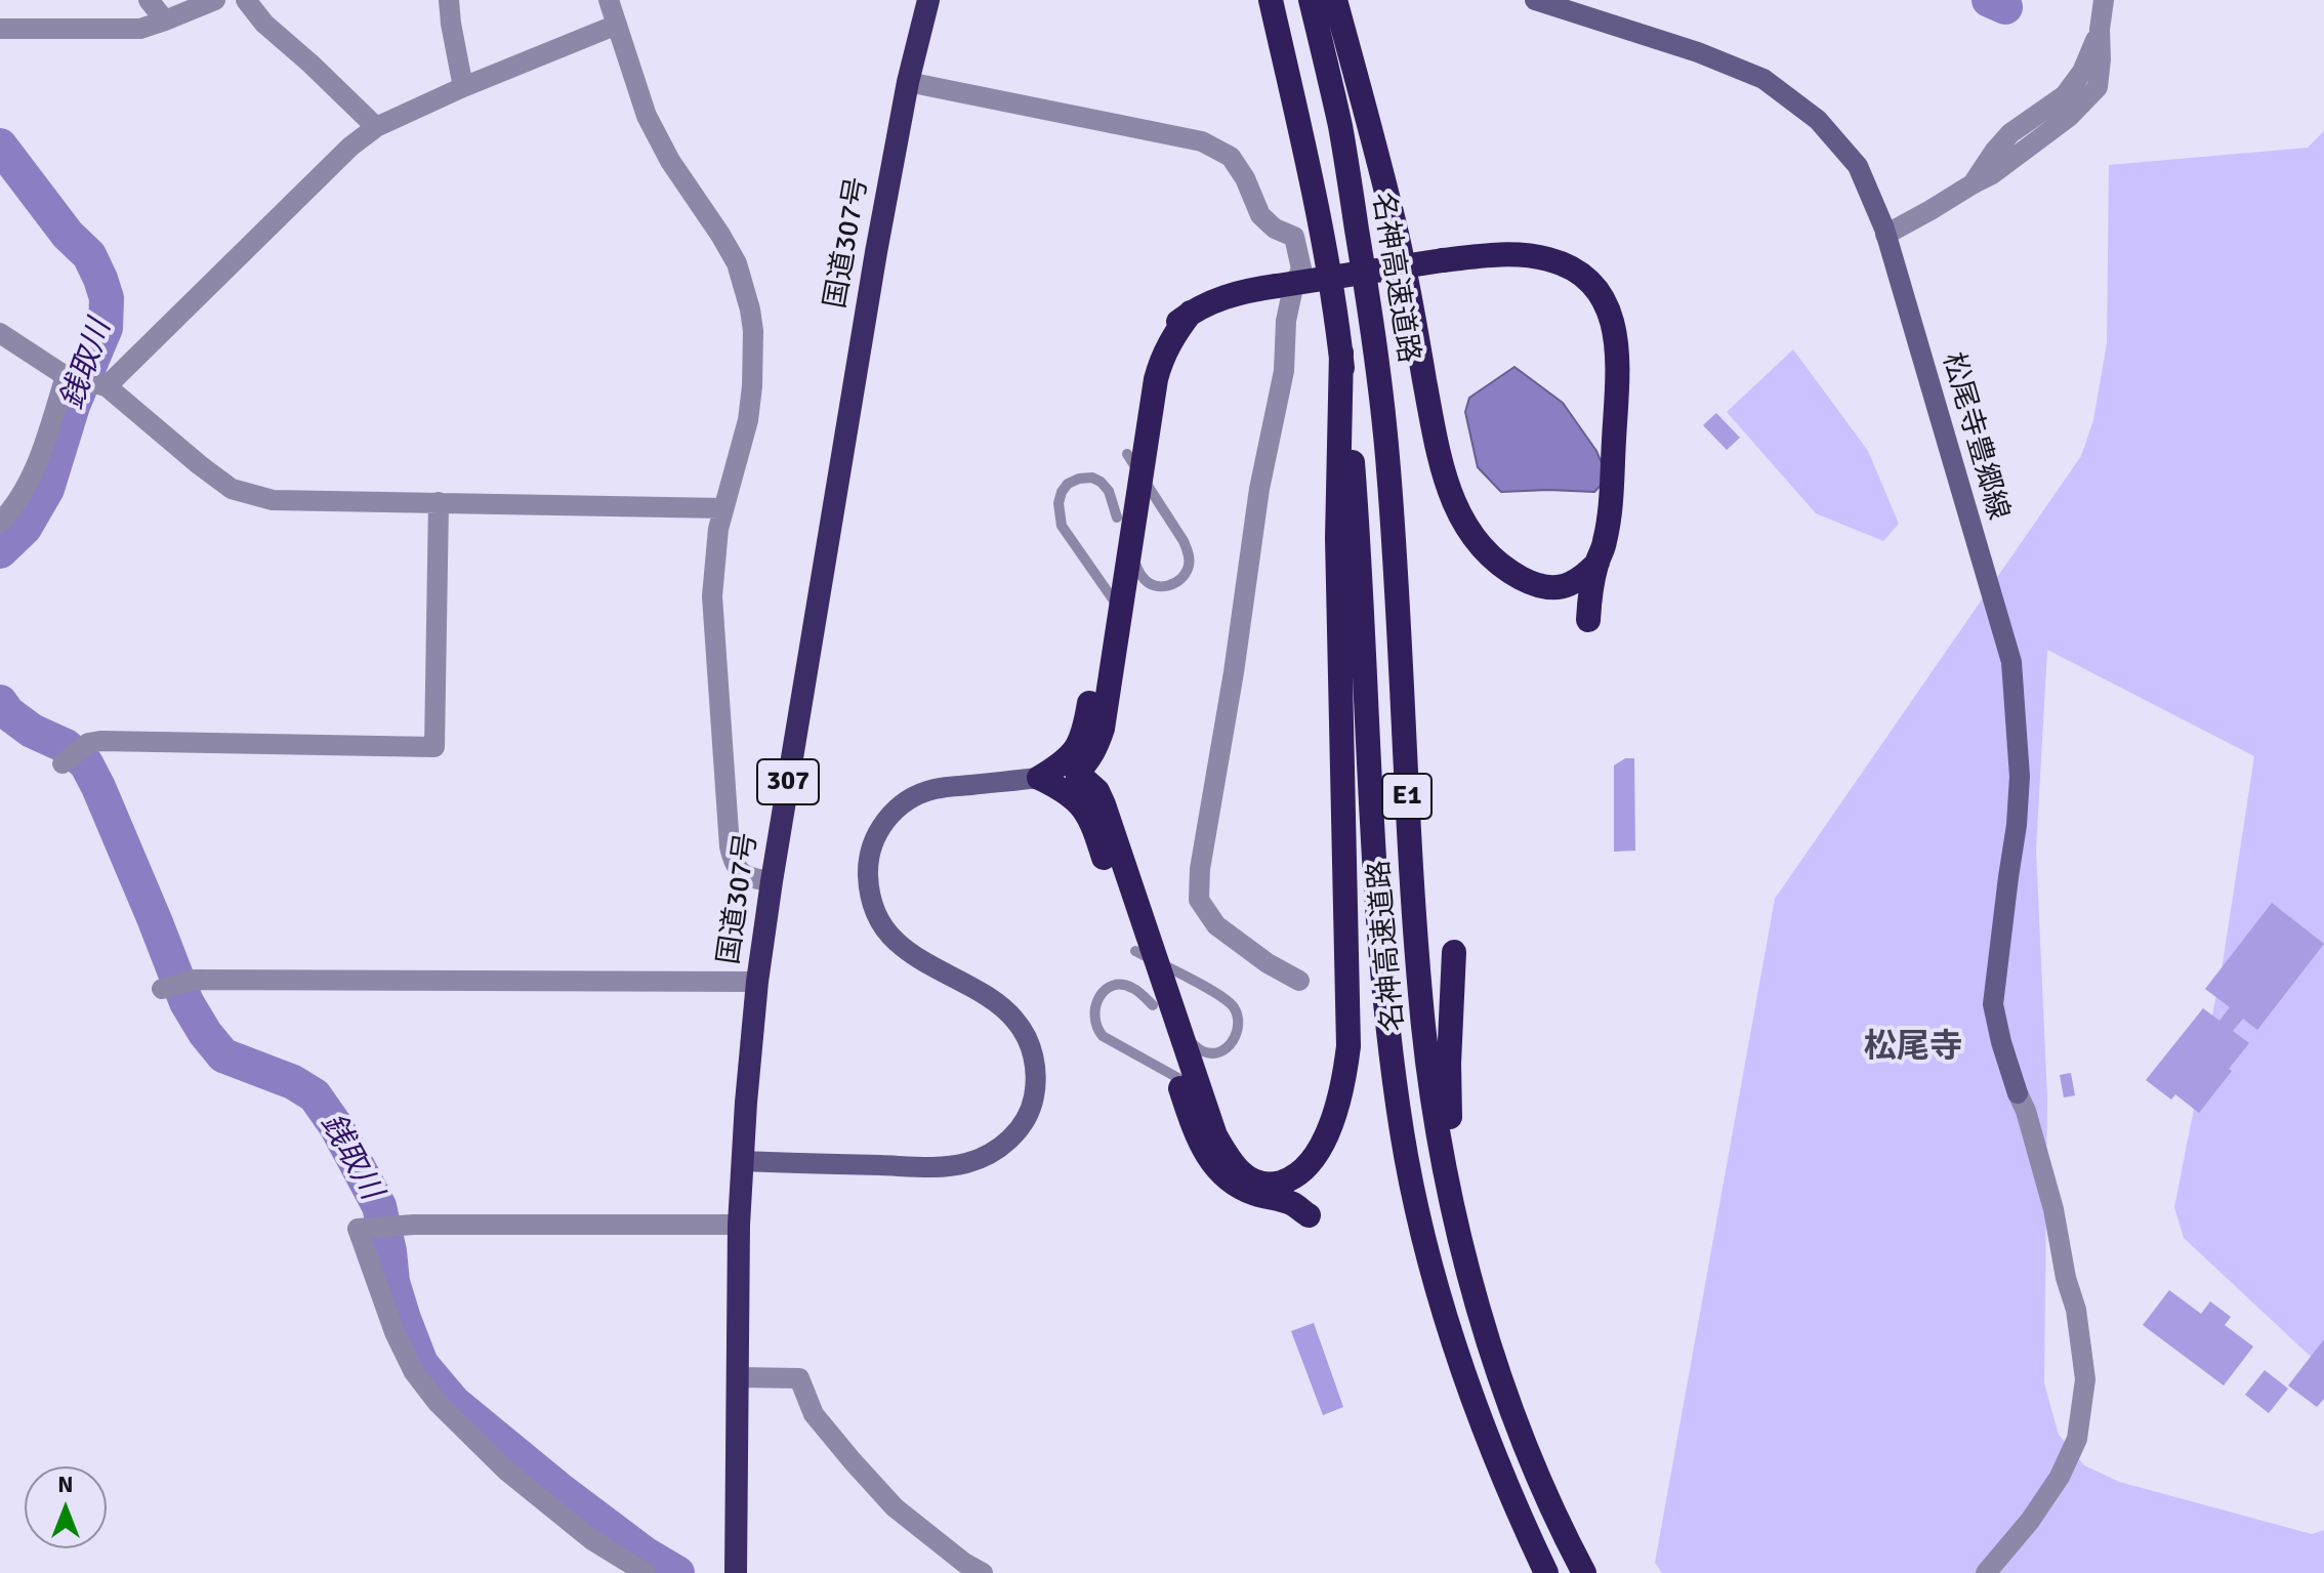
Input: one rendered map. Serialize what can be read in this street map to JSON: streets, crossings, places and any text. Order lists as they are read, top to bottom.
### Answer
{
  "streets": {
    "highway": [
      "国道307号",
      "名神高速道路",
      "307",
      "E1"
    ],
    "main road": ["松尾寺豊郷線"]
  },
  "districts": ["松尾寺"],
  "water": ["銭取川"],
  "north": "top"
}
